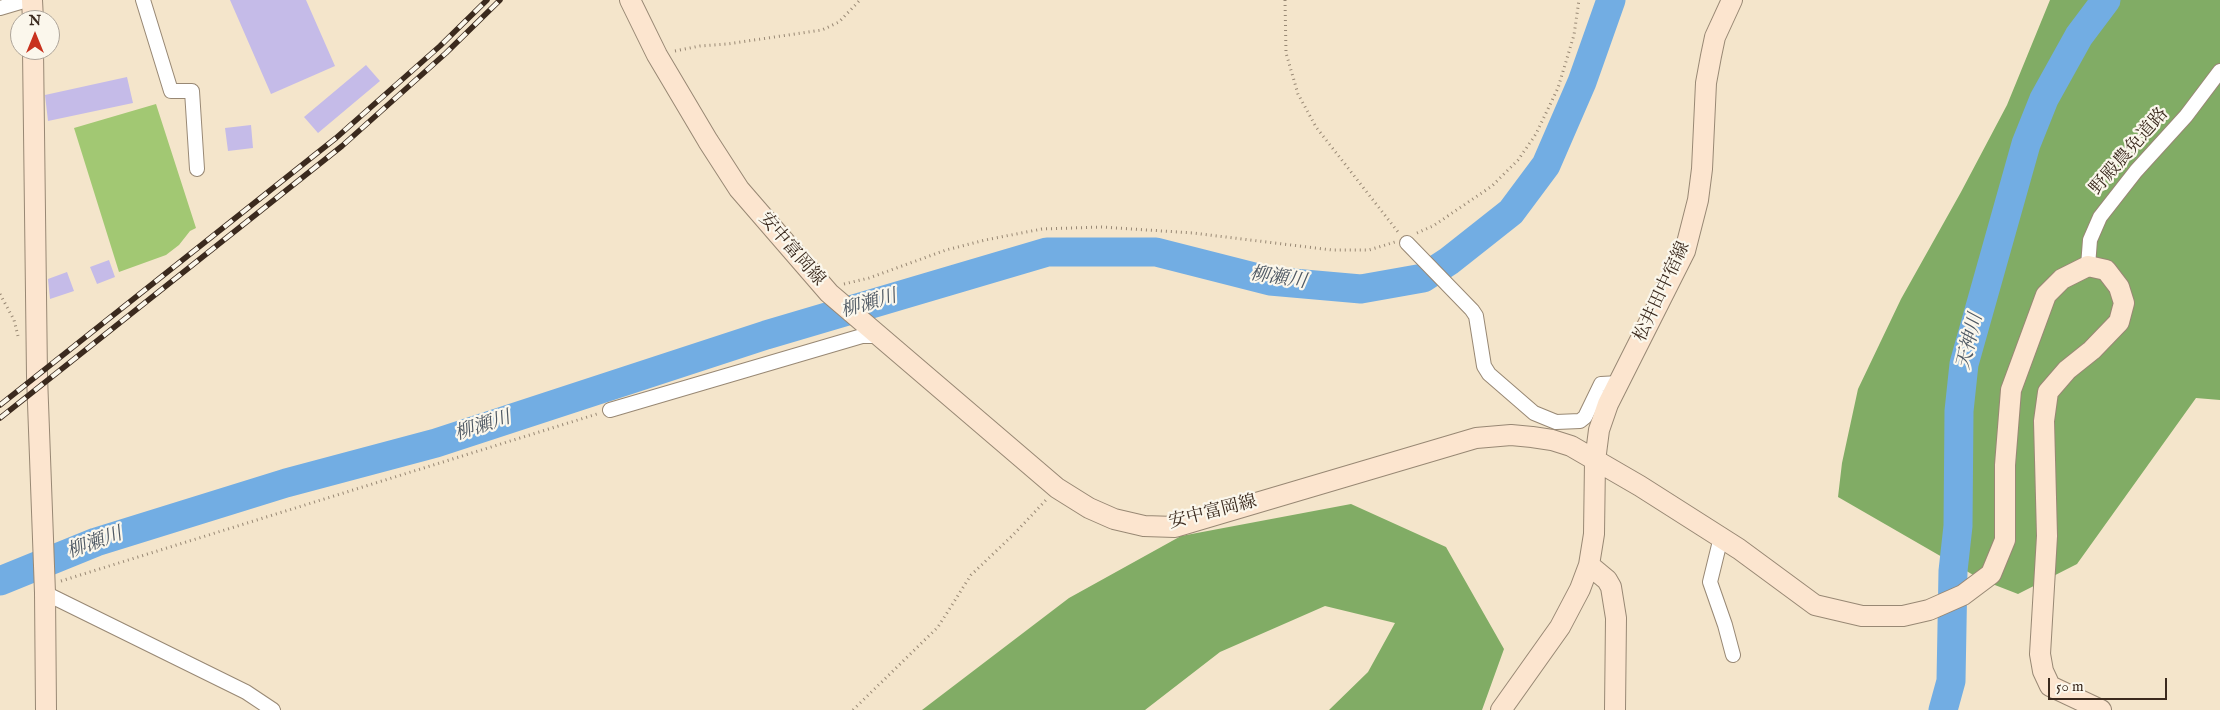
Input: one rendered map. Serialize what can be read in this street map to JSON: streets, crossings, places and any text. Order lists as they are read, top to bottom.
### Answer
{
  "streets": {
    "street": ["野殿農免道路", "安中富岡線", "松井田中宿線"]
  },
  "crossings": [
    ["野殿農免道路", "安中富岡線"],
    ["安中富岡線", "松井田中宿線"]
  ],
  "water": ["柳瀬川", "天神川"],
  "scale_bar": "50 m",
  "north": "top"
}
